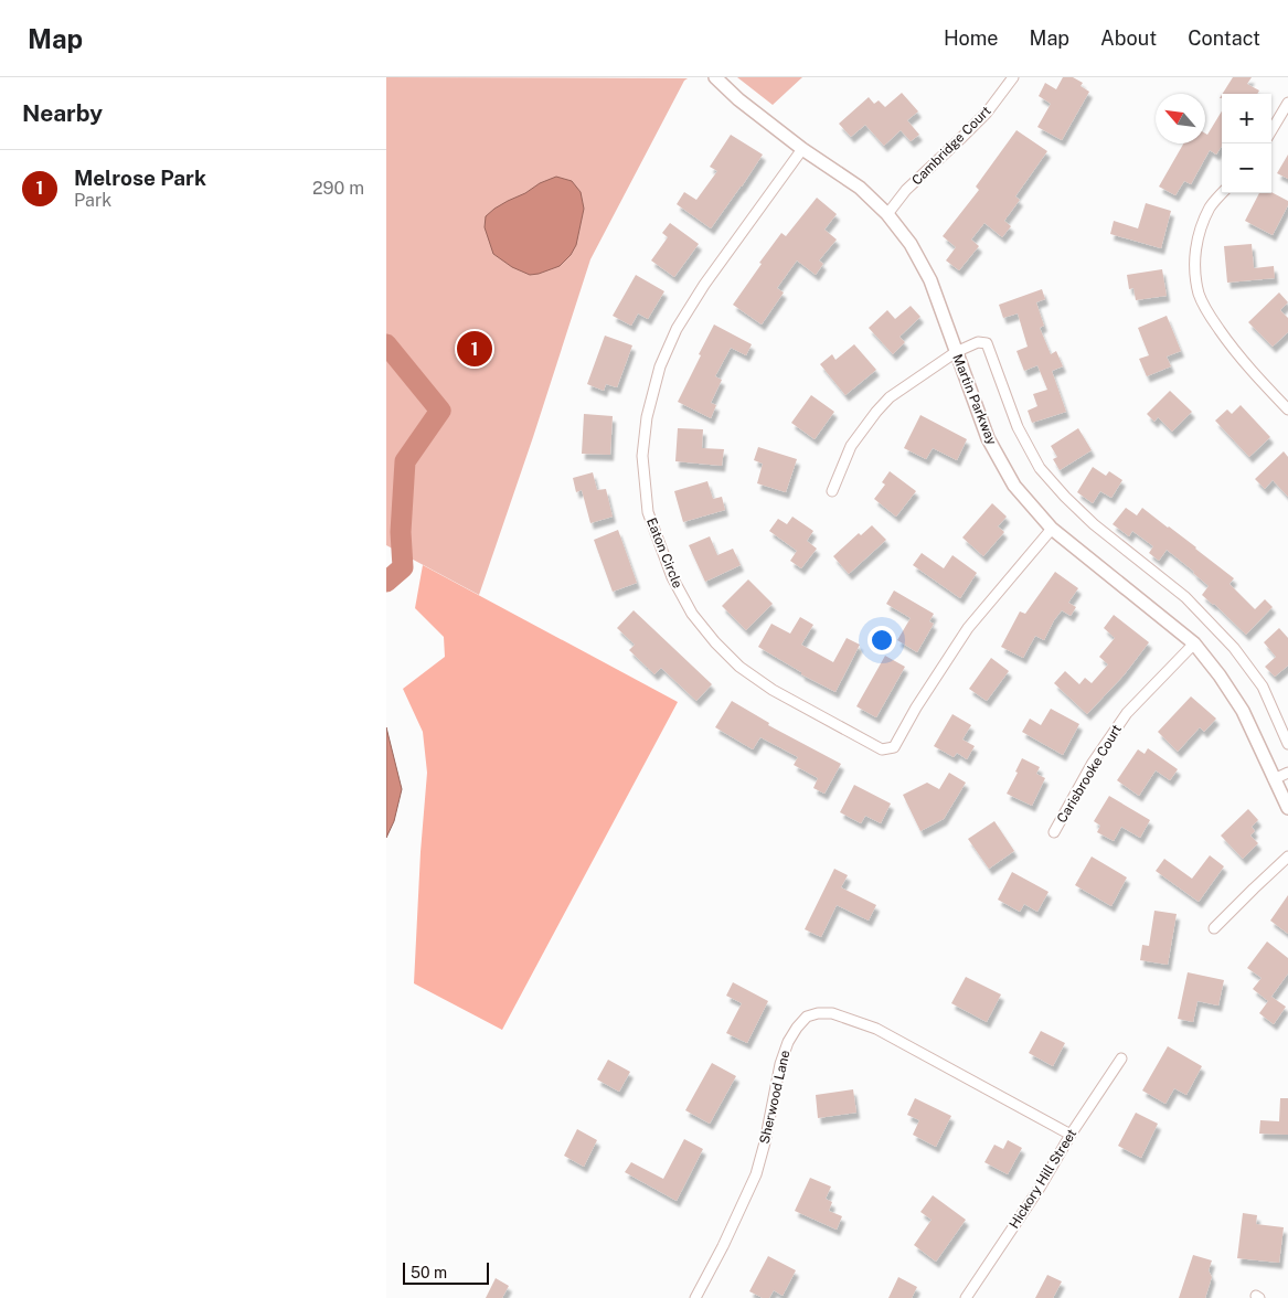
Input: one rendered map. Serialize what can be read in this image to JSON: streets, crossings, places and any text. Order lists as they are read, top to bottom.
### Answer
{
  "streets": {
    "street": [
      "Cambridge Court",
      "Martin Parkway",
      "Eaton Circle",
      "Carisbrooke Court",
      "Sherwood Lane",
      "Hickory Hill Street"
    ]
  },
  "crossings": [
    ["Cambridge Court", "Martin Parkway"],
    ["Martin Parkway", "Eaton Circle"],
    ["Martin Parkway", "Carisbrooke Court"],
    ["Sherwood Lane", "Hickory Hill Street"]
  ],
  "scale_bar": "50 m",
  "north": "top left",
  "page": {
    "header": "Map",
    "nav": [
      "Home",
      "Map",
      "About",
      "Contact"
    ],
    "heading": "Nearby",
    "map_buttons": ["+", "−"],
    "list": [
      {
        "mark": "1",
        "name": "Melrose Park",
        "note": "Park",
        "value": "290 m"
      }
    ],
    "pins": "1",
    "scale": "50 m"
  }
}
